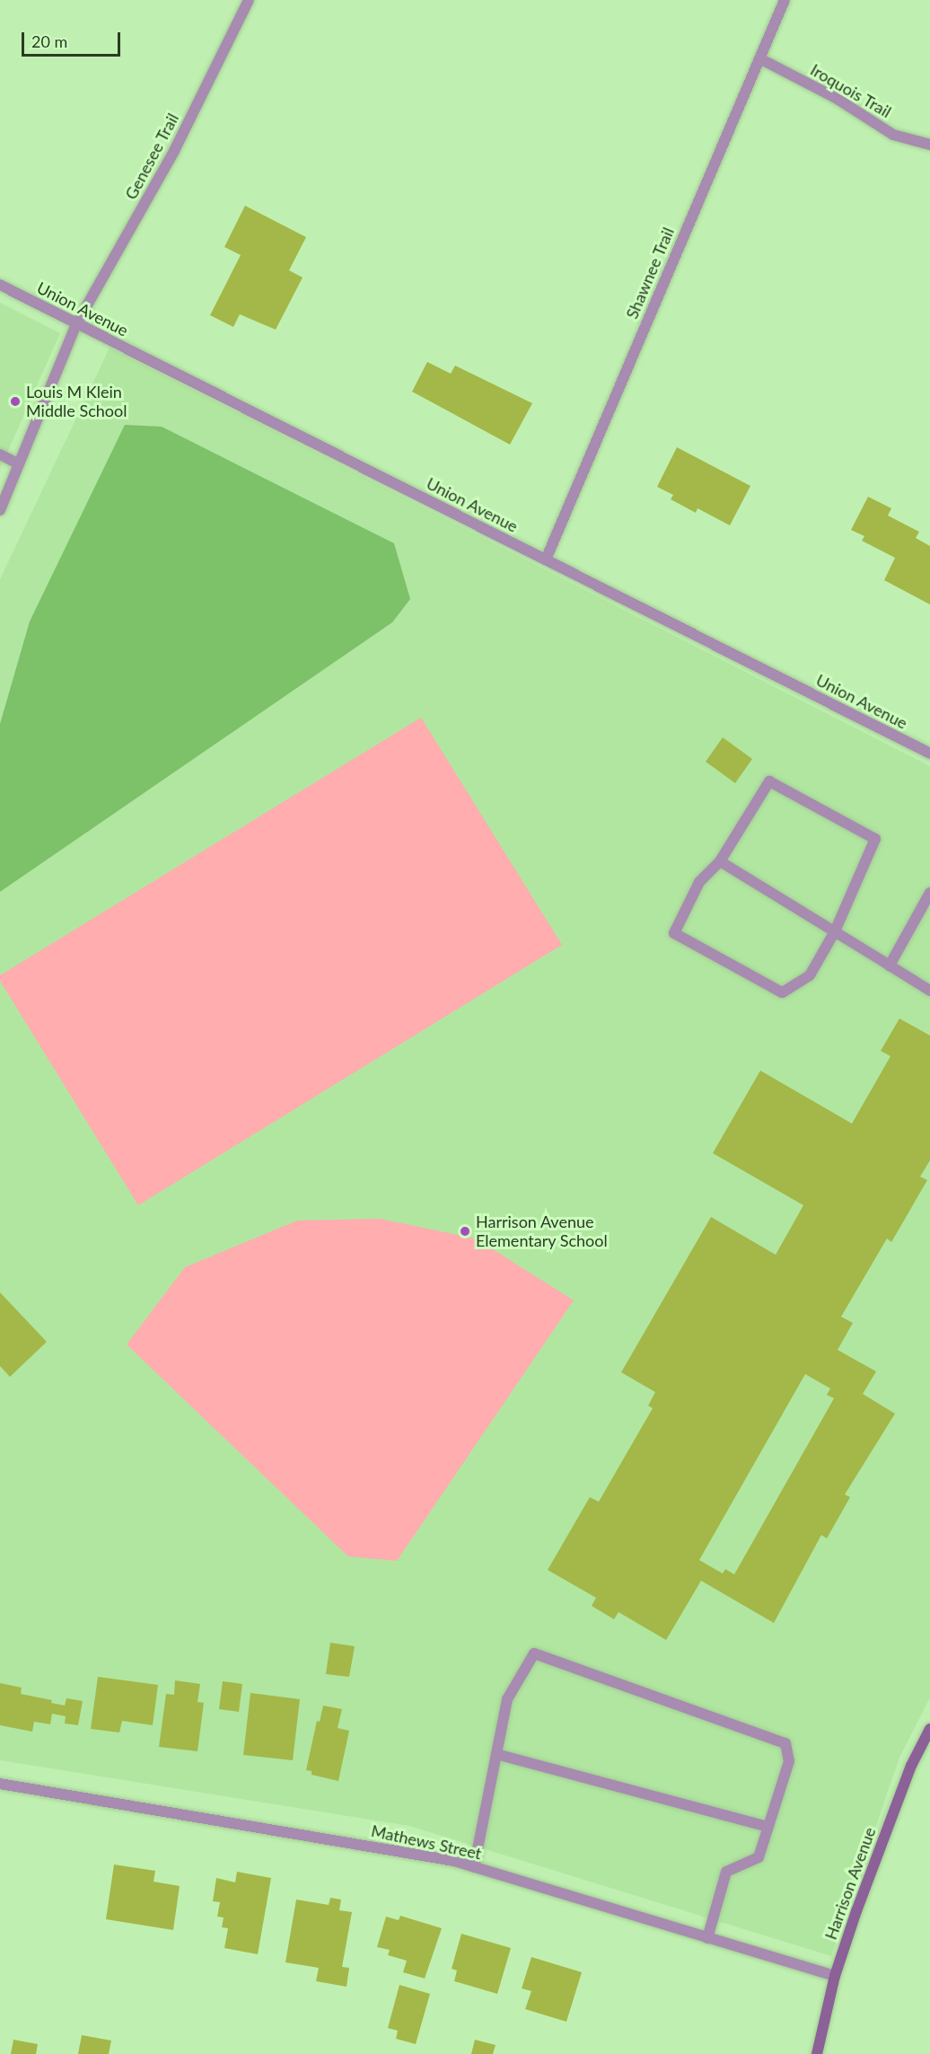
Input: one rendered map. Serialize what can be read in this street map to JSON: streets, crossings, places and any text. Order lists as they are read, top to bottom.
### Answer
{
  "streets": {
    "main road": ["Harrison Avenue"],
    "street": [
      "Iroquois Trail",
      "Genesee Trail",
      "Shawnee Trail",
      "Union Avenue",
      "Mathews Street"
    ]
  },
  "crossings": [
    ["Iroquois Trail", "Shawnee Trail"],
    ["Genesee Trail", "Union Avenue"],
    ["Shawnee Trail", "Union Avenue"],
    ["Mathews Street", "Harrison Avenue"]
  ],
  "places": ["Louis M Klein Middle School", "Harrison Avenue Elementary School"],
  "scale_bar": "20 m"
}
